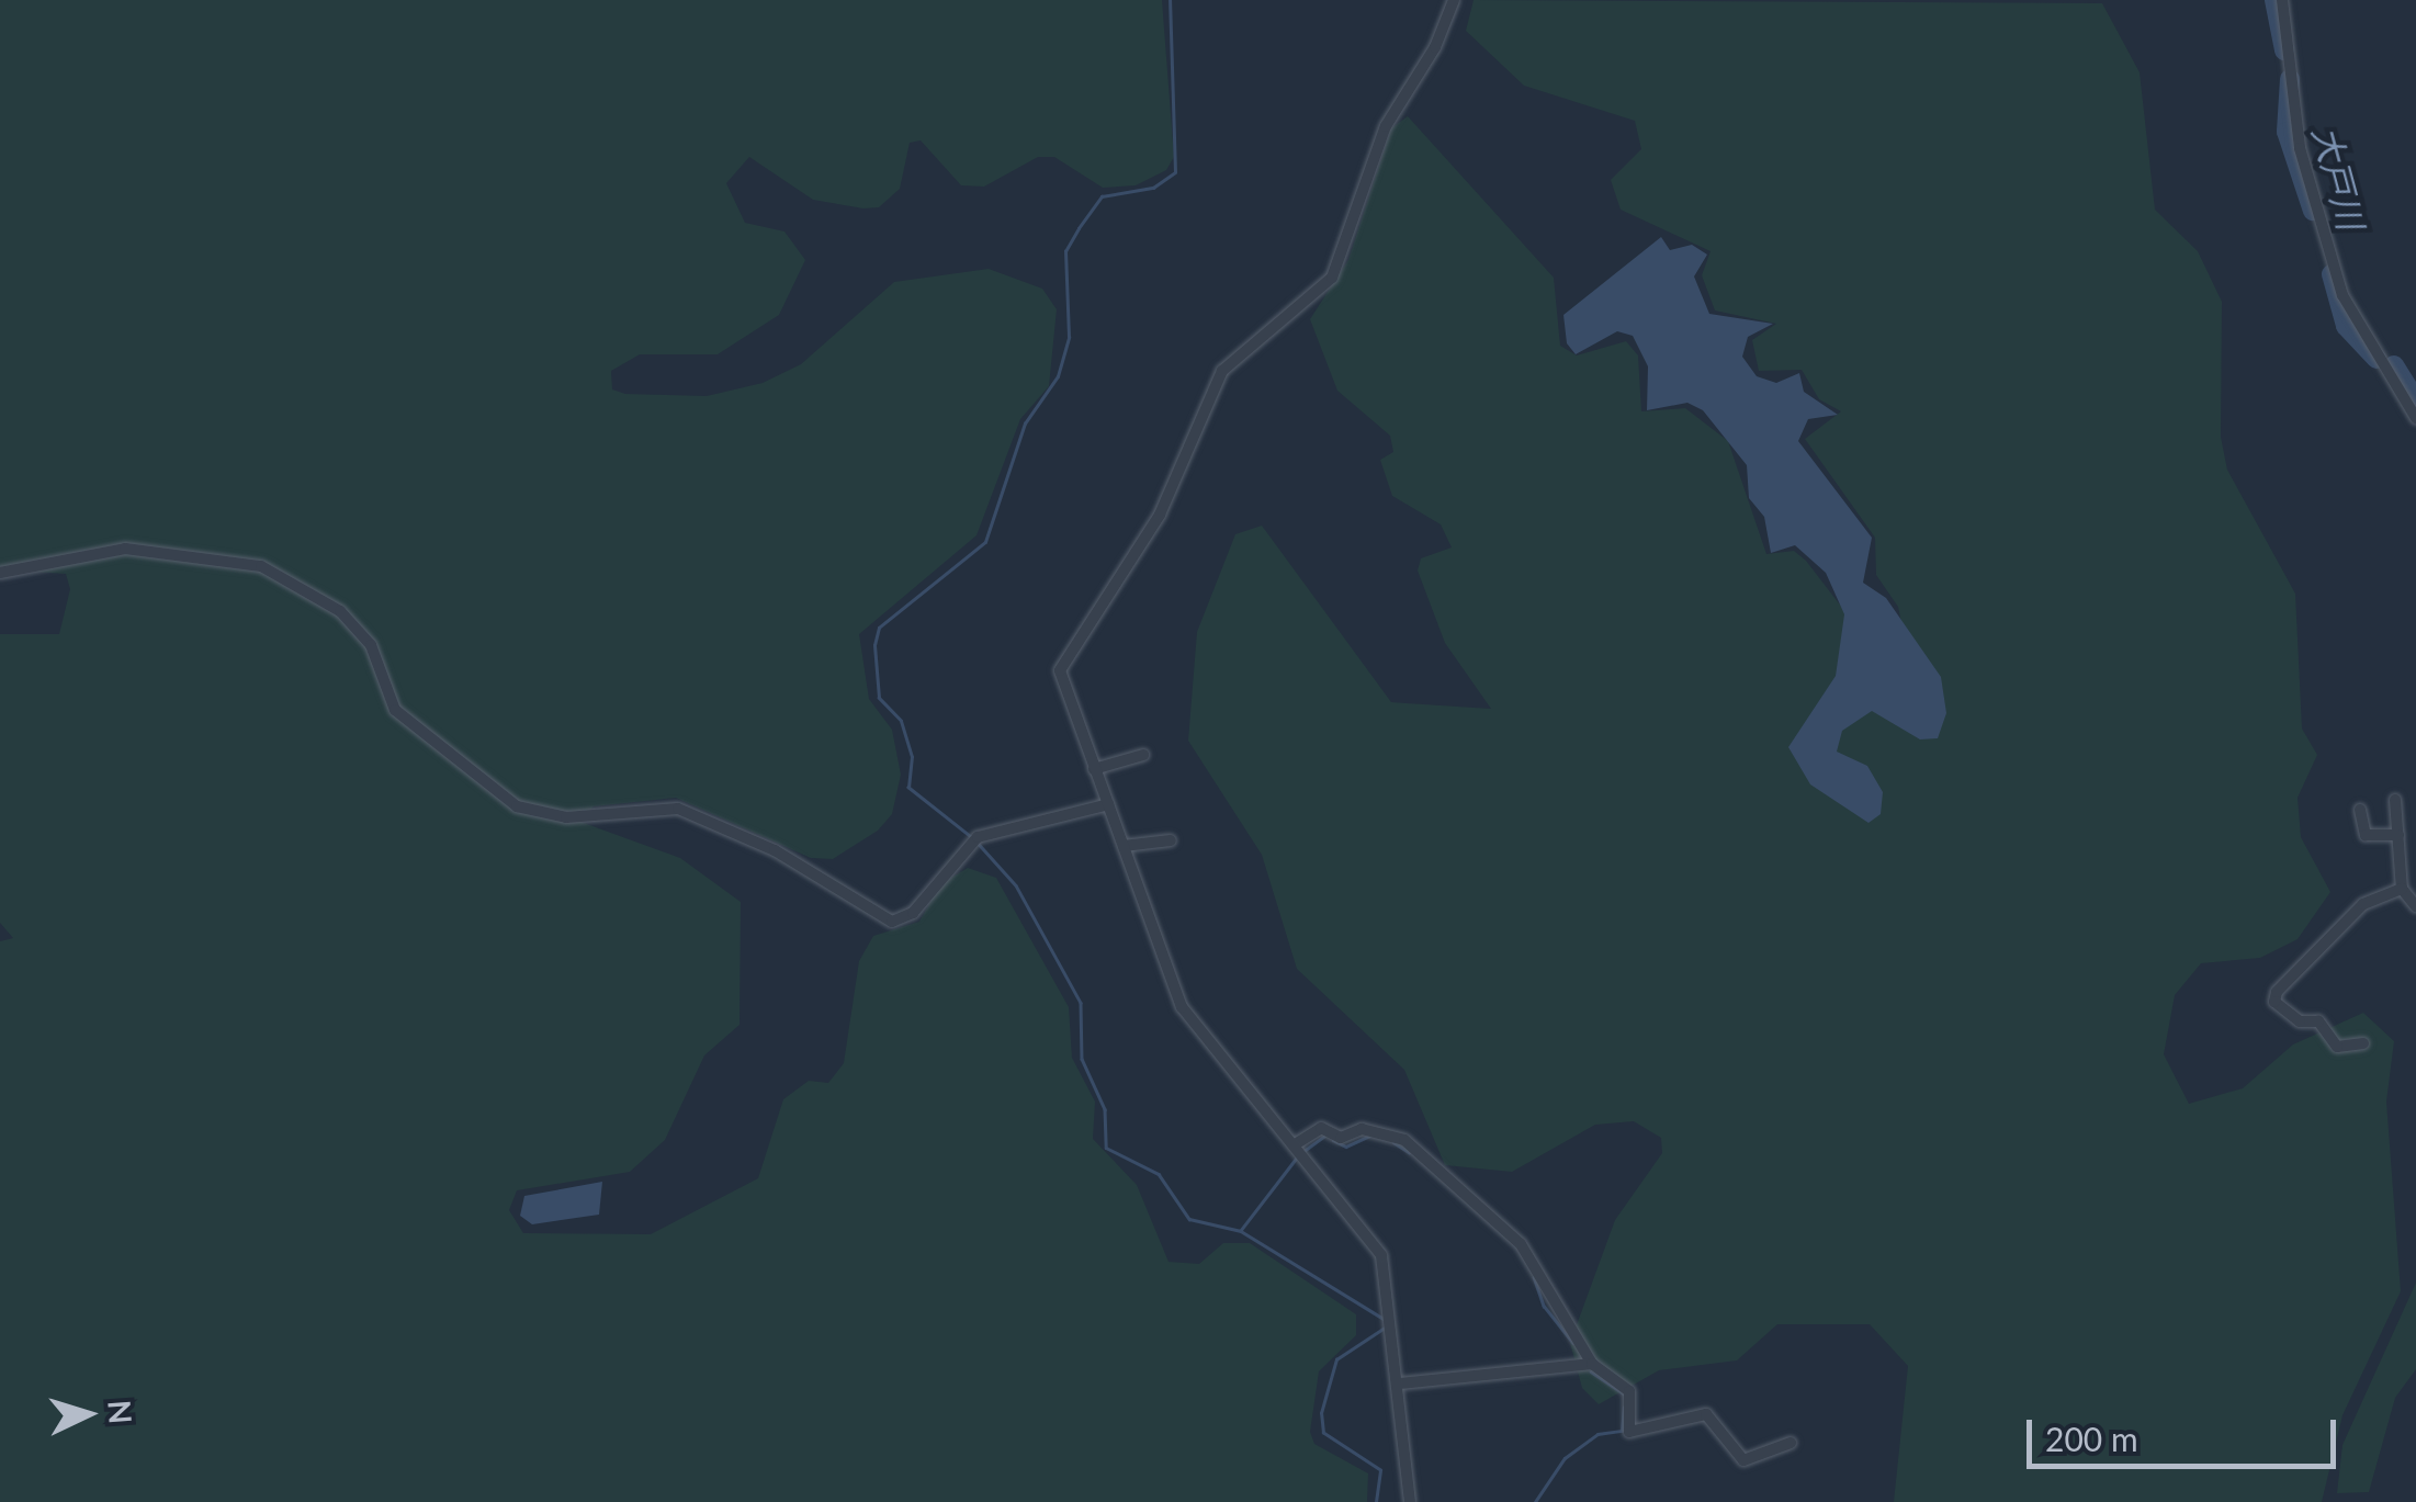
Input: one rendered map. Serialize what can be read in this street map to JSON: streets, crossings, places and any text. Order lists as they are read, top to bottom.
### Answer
{
  "water": ["大戸川"],
  "scale_bar": "200 m",
  "north": "right"
}
